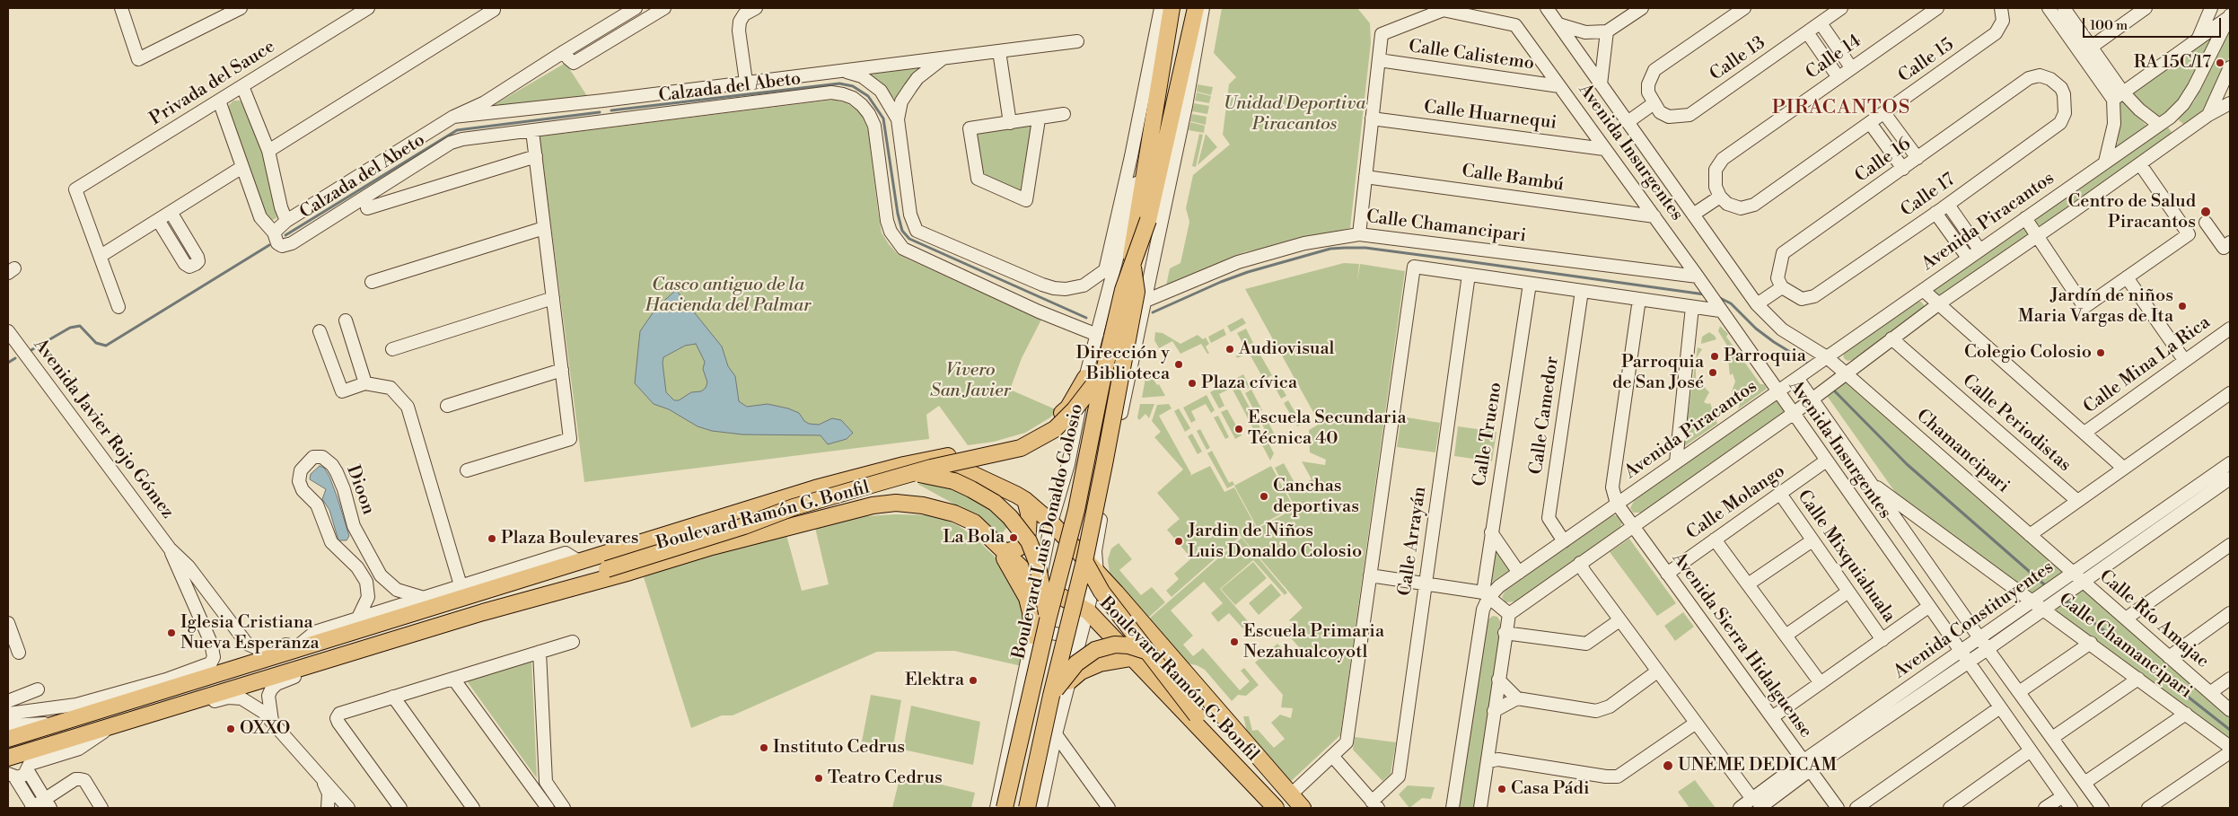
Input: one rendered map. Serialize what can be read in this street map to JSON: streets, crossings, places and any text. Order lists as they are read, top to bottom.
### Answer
{
  "streets": {
    "main road": ["Boulevard Ramón G. Bonfil", "Boulevard Luis Donaldo Colosio"],
    "street": [
      "Calle Calistemo",
      "Calle 14",
      "Calle 13",
      "Calle 15",
      "Privada del Sauce",
      "Calzada del Abeto",
      "Calle Huarnequi",
      "Avenida Insurgentes",
      "Calle 16",
      "Calle Bambú",
      "Calle 17",
      "Avenida Piracantos",
      "Calle Chamancipari",
      "Calle Mina La Rica",
      "Calle Camedor",
      "Calle Periodistas",
      "Avenida Javier Rojo Gómez",
      "Calle Trueno",
      "Chamancipari",
      "Dioon",
      "Calle Molango",
      "Calle Arrayán",
      "Calle Mixquiahuala",
      "Calle Río Amajac",
      "Avenida Constituyentes",
      "Avenida Sierra Hidalguense"
    ]
  },
  "crossings": [
    ["Calle Calistemo", "Avenida Insurgentes"],
    ["Calle 14", "Calle 15"],
    ["Calzada del Abeto", "Boulevard Luis Donaldo Colosio"],
    ["Calle Huarnequi", "Avenida Insurgentes"],
    ["Avenida Insurgentes", "Calle Bambú"],
    ["Avenida Insurgentes", "Avenida Piracantos"],
    ["Avenida Insurgentes", "Calle Chamancipari"],
    ["Avenida Insurgentes", "Chamancipari"],
    ["Avenida Insurgentes", "Calle Molango"],
    ["Avenida Insurgentes", "Avenida Constituyentes"],
    ["Calle 16", "Calle 17"],
    ["Avenida Piracantos", "Calle Camedor"],
    ["Avenida Piracantos", "Calle Trueno"],
    ["Avenida Piracantos", "Chamancipari"],
    ["Avenida Piracantos", "Avenida Sierra Hidalguense"],
    ["Calle Chamancipari", "Avenida Constituyentes"],
    ["Avenida Javier Rojo Gómez", "Boulevard Ramón G. Bonfil"],
    ["Chamancipari", "Calle Río Amajac"],
    ["Chamancipari", "Avenida Constituyentes"],
    ["Dioon", "Boulevard Ramón G. Bonfil"],
    ["Calle Molango", "Calle Mixquiahuala"],
    ["Calle Molango", "Avenida Sierra Hidalguense"],
    ["Calle Río Amajac", "Avenida Constituyentes"],
    ["Avenida Constituyentes", "Avenida Sierra Hidalguense"]
  ],
  "districts": ["PIRACANTOS"],
  "parks": ["Unidad Deportiva Piracantos", "Casco antiguo de la Hacienda del Palmar", "Vivero San Javier"],
  "places": [
    "RA 15C/17",
    "Centro de Salud Piracantos",
    "Jardín de niños Maria Vargas de Ita",
    "Audiovisual",
    "Colegio Colosio",
    "Parroquia",
    "Dirección y Biblioteca",
    "Parroquia de San José",
    "Plaza cívica",
    "Escuela Secundaria Técnica 40",
    "Canchas deportivas",
    "La Bola",
    "Plaza Boulevares",
    "Jardin de Niños Luis Donaldo Colosio",
    "Iglesia Cristiana Nueva Esperanza",
    "Escuela Primaria Nezahualcoyotl",
    "Elektra",
    "OXXO",
    "Instituto Cedrus",
    "UNEME DEDICAM",
    "Teatro Cedrus",
    "Casa Pádi"
  ],
  "scale_bar": "100 m"
}
